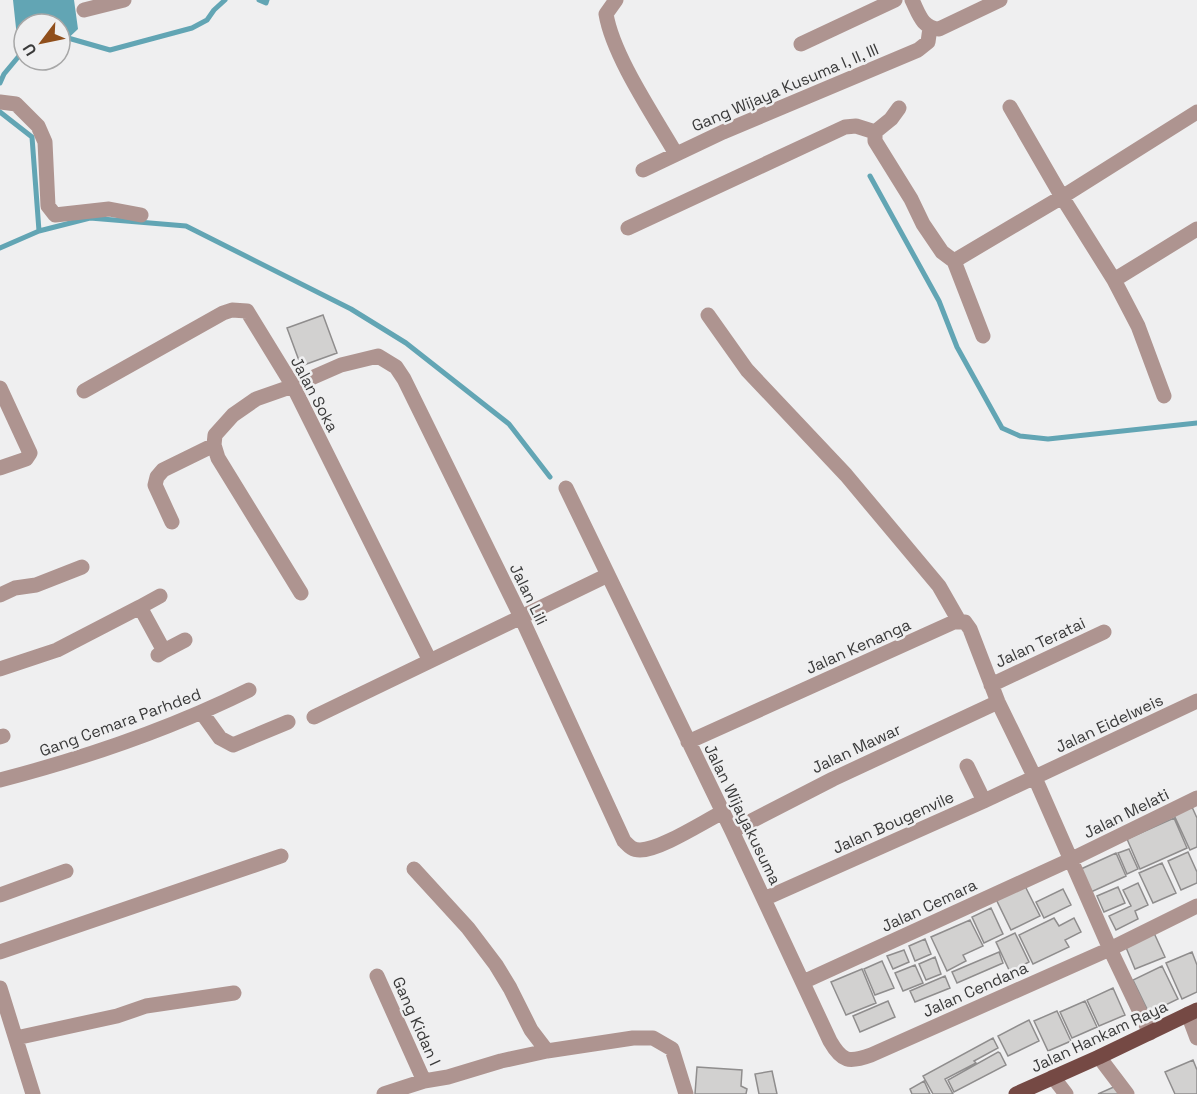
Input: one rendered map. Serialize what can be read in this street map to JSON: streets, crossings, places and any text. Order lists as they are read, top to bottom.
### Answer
{
  "streets": {
    "main road": ["Jalan Hankam Raya"],
    "street": [
      "Gang Wijaya Kusuma I, II, III",
      "Jalan Soka",
      "Jalan Lili",
      "Jalan Teratai",
      "Jalan Kenanga",
      "Gang Cemara Parhded",
      "Jalan Eidelweis",
      "Jalan Mawar",
      "Jalan Melati",
      "Jalan Wijayakusuma",
      "Jalan Bougenvile",
      "Jalan Cemara",
      "Jalan Cendana",
      "Gang Kidan I"
    ]
  },
  "crossings": [
    ["Jalan Soka", "Jalan Lili"],
    ["Jalan Lili", "Jalan Wijayakusuma"],
    ["Jalan Kenanga", "Jalan Wijayakusuma"],
    ["Jalan Eidelweis", "Jalan Bougenvile"],
    ["Jalan Mawar", "Jalan Wijayakusuma"],
    ["Jalan Melati", "Jalan Cemara"],
    ["Jalan Wijayakusuma", "Jalan Bougenvile"],
    ["Jalan Wijayakusuma", "Jalan Cemara"],
    ["Jalan Wijayakusuma", "Jalan Cendana"]
  ],
  "north": "bottom left"
}
